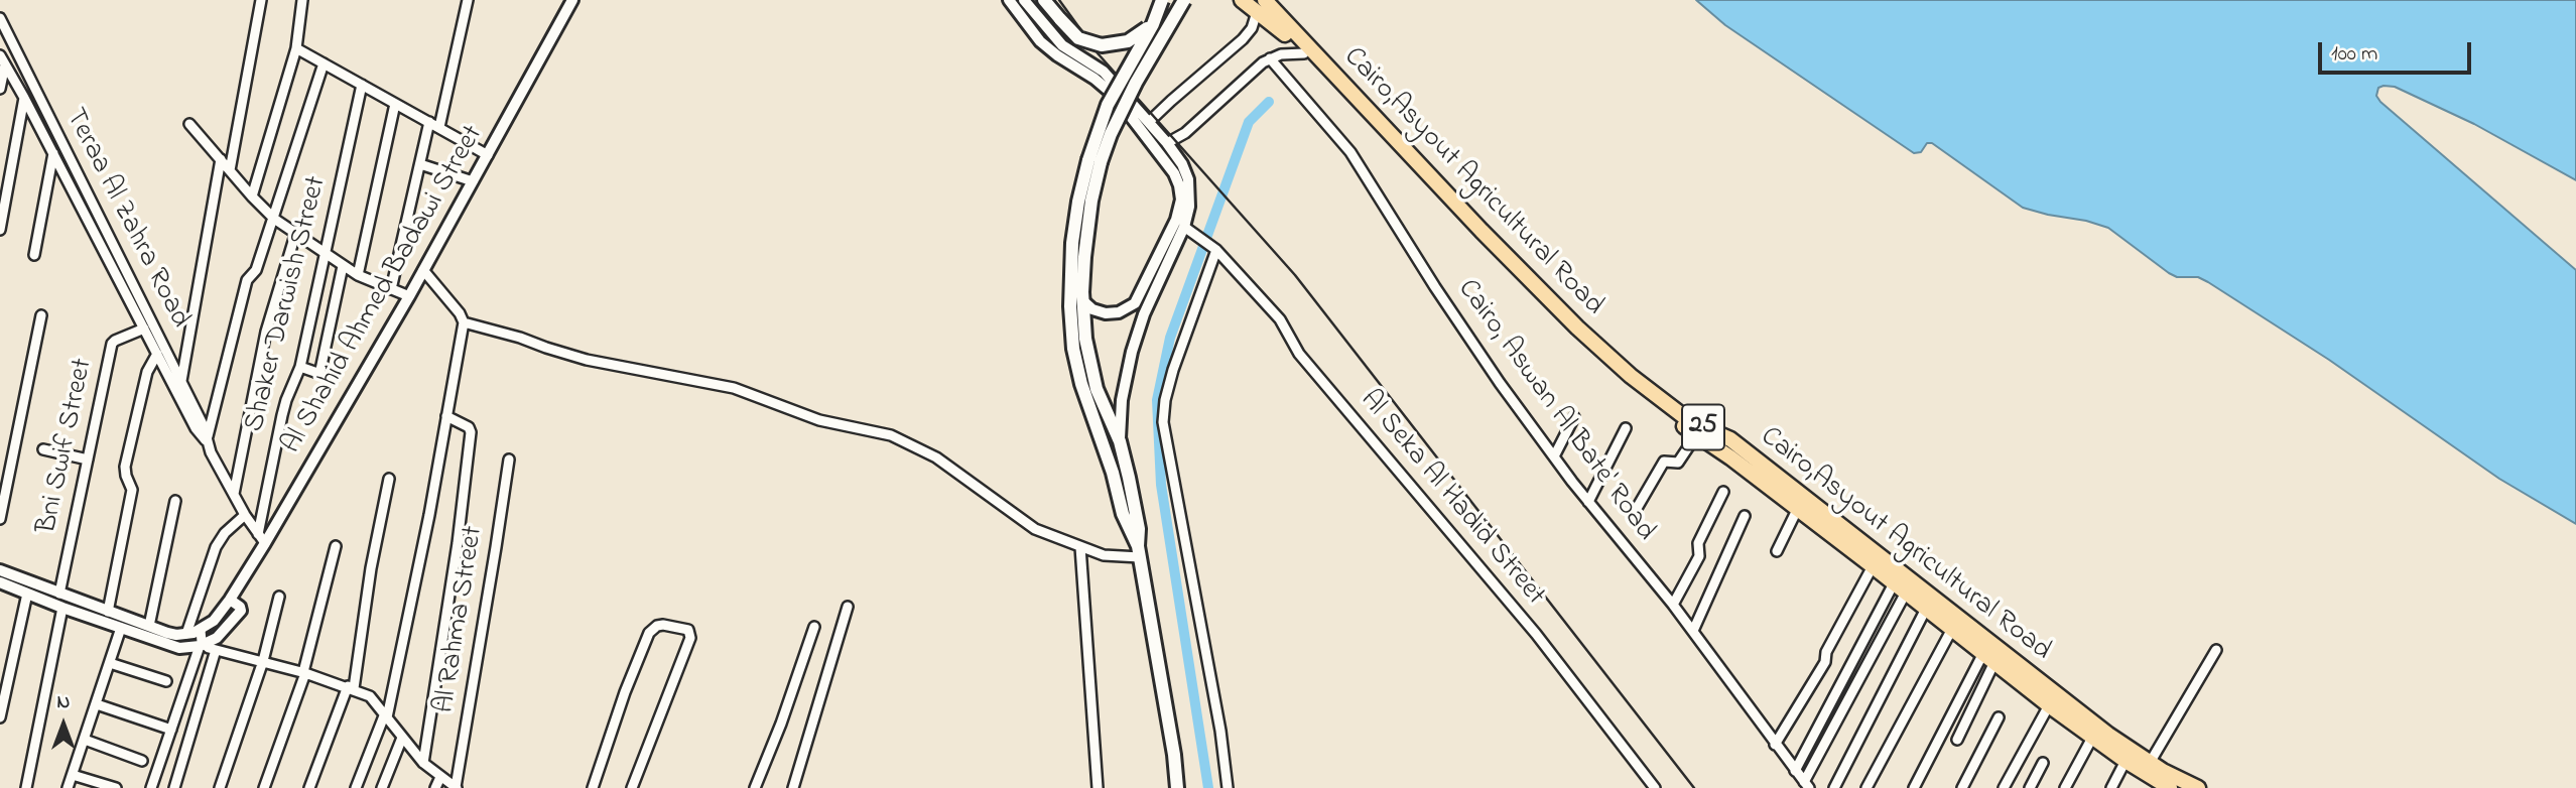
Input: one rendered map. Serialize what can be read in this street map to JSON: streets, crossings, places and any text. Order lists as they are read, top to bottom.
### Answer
{
  "streets": {
    "highway": ["Cairo,Asyout Agricultural Road", "25"],
    "street": [
      "Teraa Al Zahra Road",
      "Al Shahid Ahmed Badawi Street",
      "Shaker Darwish Street",
      "Cairo, Aswan Al Bate' Road",
      "Bni Swif Street",
      "Al Seka Al Hadid Street",
      "Al Rahma Street"
    ]
  },
  "crossings": [
    ["Teraa Al Zahra Road", "Al Shahid Ahmed Badawi Street"],
    ["Teraa Al Zahra Road", "Shaker Darwish Street"],
    ["Teraa Al Zahra Road", "Bni Swif Street"],
    ["Al Shahid Ahmed Badawi Street", "Shaker Darwish Street"],
    ["Al Shahid Ahmed Badawi Street", "Bni Swif Street"]
  ],
  "scale_bar": "100 m",
  "north": "top"
}
